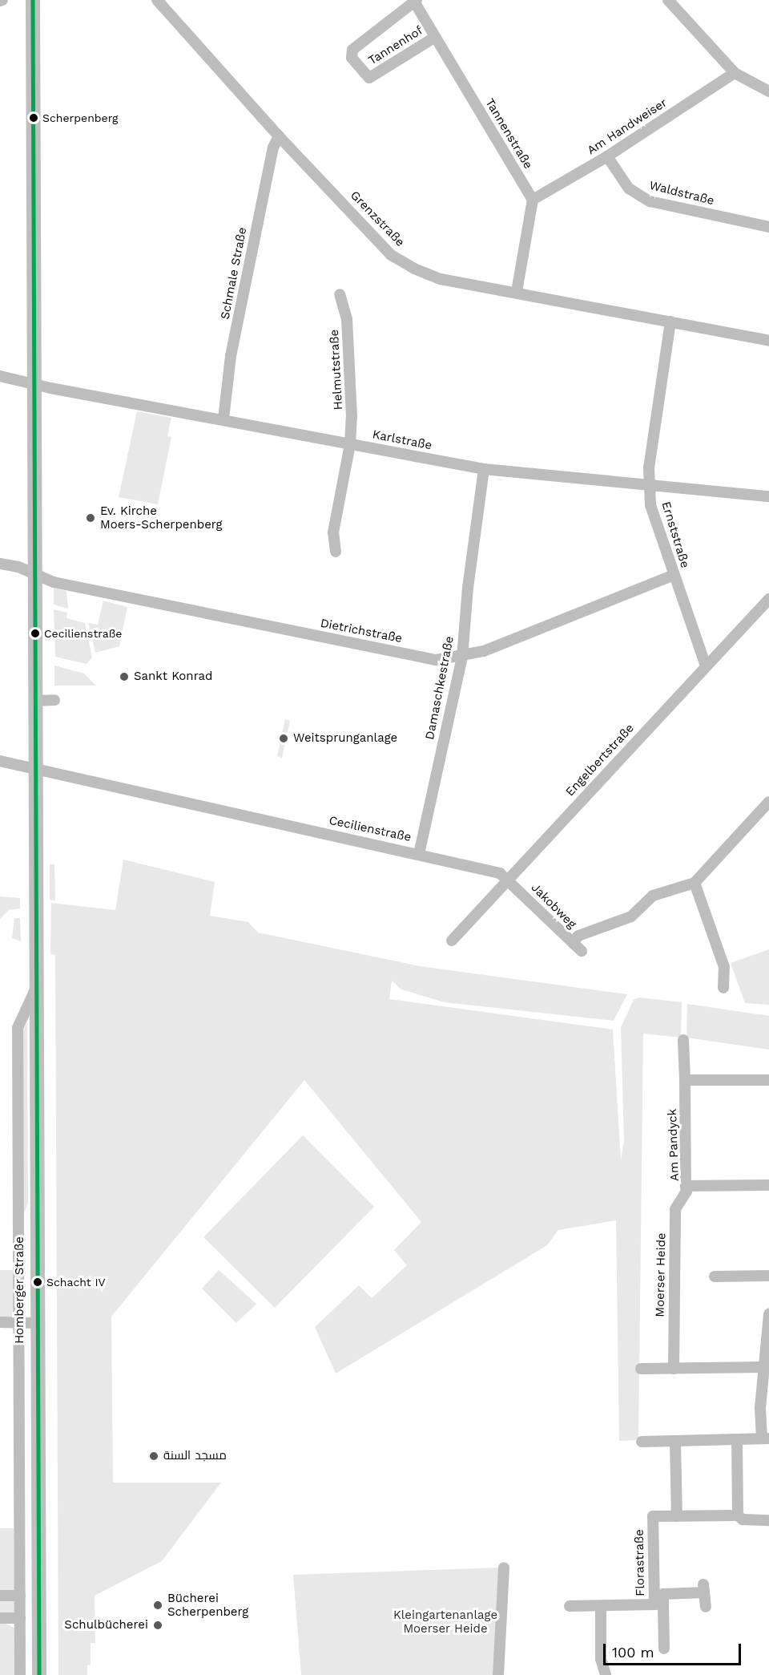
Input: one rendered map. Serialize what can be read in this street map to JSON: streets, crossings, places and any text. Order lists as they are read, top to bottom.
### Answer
{
  "streets": {
    "main road": ["Homberger Straße"],
    "street": [
      "Tannenhof",
      "Am Handweiser",
      "Tannenstraße",
      "Waldstraße",
      "Grenzstraße",
      "Schmale Straße",
      "Helmutstraße",
      "Karlstraße",
      "Ernststraße",
      "Dietrichstraße",
      "Damaschkestraße",
      "Engelbertstraße",
      "Cecilienstraße",
      "Jakobweg",
      "Am Pandyck",
      "Moerser Heide",
      "Florastraße"
    ]
  },
  "crossings": [
    ["Tannenhof", "Tannenstraße"],
    ["Am Handweiser", "Tannenstraße"],
    ["Am Handweiser", "Waldstraße"],
    ["Grenzstraße", "Schmale Straße"],
    ["Grenzstraße", "Ernststraße"],
    ["Schmale Straße", "Karlstraße"],
    ["Helmutstraße", "Karlstraße"],
    ["Karlstraße", "Ernststraße"],
    ["Karlstraße", "Damaschkestraße"],
    ["Karlstraße", "Homberger Straße"],
    ["Ernststraße", "Dietrichstraße"],
    ["Ernststraße", "Engelbertstraße"],
    ["Dietrichstraße", "Damaschkestraße"],
    ["Dietrichstraße", "Homberger Straße"],
    ["Damaschkestraße", "Cecilienstraße"],
    ["Engelbertstraße", "Cecilienstraße"],
    ["Engelbertstraße", "Jakobweg"],
    ["Cecilienstraße", "Jakobweg"],
    ["Cecilienstraße", "Homberger Straße"],
    ["Am Pandyck", "Moerser Heide"]
  ],
  "parks": ["Kleingartenanlage Moerser Heide"],
  "places": [
    "Scherpenberg",
    "Ev. Kirche Moers-Scherpenberg",
    "Cecilienstraße",
    "Sankt Konrad",
    "Weitsprunganlage",
    "Schacht IV",
    "مسجد السنة",
    "Bücherei Scherpenberg",
    "Schulbücherei"
  ],
  "scale_bar": "100 m"
}
